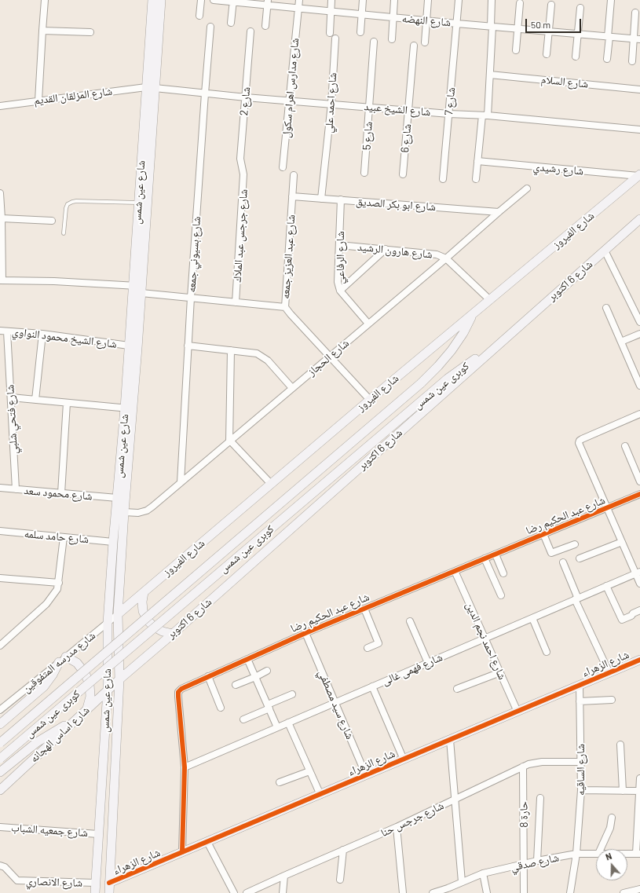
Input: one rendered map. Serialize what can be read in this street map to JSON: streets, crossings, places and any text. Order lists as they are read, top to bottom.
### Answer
{
  "streets": {
    "main road": [
      "شارع عين شمس",
      "شارع الفيروز",
      "شارع 6 اكتوبر",
      "كوبرى عين شمس",
      "شارع الزهراء",
      "شارع اساس الهجانه"
    ],
    "street": [
      "شارع النهضه",
      "شارع السلام",
      "شارع مدارس اهرام سكول",
      "شارع المزلقان القديم",
      "شارع 2",
      "شارع 7",
      "شارع احمد علي",
      "شارع الشيخ عبيد",
      "شارع 5",
      "شارع 6",
      "شارع رشيدي",
      "شارع ابو بكر الصديق",
      "شارع جرجس عبد الملاك",
      "شارع هارون الرشيد",
      "شارع بسيوني جمعه",
      "شارع عبد العزيز جمعه",
      "شارع الرفاعي",
      "شارع الشيخ محمود النواوي",
      "شارع الحجاز",
      "شارع فتحي شلبي",
      "شارع محمود سعد",
      "شارع عبد الحكيم رضا",
      "شارع حامد سلمه",
      "شارع احمد نجم الدين",
      "شارع مدرسه المتفوقين",
      "شارع فهمى غالى",
      "شارع سيد مصطفي",
      "شارع الساقيه",
      "حارة 8",
      "شارع جرجس حنا",
      "شارع جمعيه الشباب",
      "شارع صدقي",
      "شارع الانصاري"
    ]
  },
  "crossings": [
    ["شارع النهضه", "شارع مدارس اهرام سكول"],
    ["شارع النهضه", "شارع 7"],
    ["شارع مدارس اهرام سكول", "شارع الشيخ عبيد"],
    ["شارع المزلقان القديم", "شارع الشيخ عبيد"],
    ["شارع المزلقان القديم", "شارع عين شمس"],
    ["شارع 2", "شارع الشيخ عبيد"],
    ["شارع 2", "شارع جرجس عبد الملاك"],
    ["شارع 7", "شارع الشيخ عبيد"],
    ["شارع احمد علي", "شارع الشيخ عبيد"],
    ["شارع احمد علي", "شارع ابو بكر الصديق"],
    ["شارع الشيخ عبيد", "شارع 5"],
    ["شارع الشيخ عبيد", "شارع 6"],
    ["شارع الشيخ عبيد", "شارع عين شمس"],
    ["شارع الشيخ عبيد", "شارع بسيوني جمعه"],
    ["شارع رشيدي", "شارع الفيروز"],
    ["شارع عين شمس", "شارع الفيروز"],
    ["شارع عين شمس", "شارع 6 اكتوبر"],
    ["شارع عين شمس", "شارع الشيخ محمود النواوي"],
    ["شارع عين شمس", "شارع الحجاز"],
    ["شارع عين شمس", "شارع محمود سعد"],
    ["شارع عين شمس", "شارع حامد سلمه"],
    ["شارع عين شمس", "شارع مدرسه المتفوقين"],
    ["شارع عين شمس", "شارع الزهراء"],
    ["شارع عين شمس", "شارع اساس الهجانه"],
    ["شارع عين شمس", "شارع جمعيه الشباب"],
    ["شارع عين شمس", "شارع الانصاري"],
    ["شارع ابو بكر الصديق", "شارع عبد العزيز جمعه"],
    ["شارع ابو بكر الصديق", "شارع الرفاعي"],
    ["شارع ابو بكر الصديق", "شارع الحجاز"],
    ["شارع الفيروز", "شارع هارون الرشيد"],
    ["شارع الفيروز", "شارع عبد العزيز جمعه"],
    ["شارع الفيروز", "كوبرى عين شمس"],
    ["شارع الفيروز", "شارع مدرسه المتفوقين"],
    ["شارع هارون الرشيد", "شارع الرفاعي"],
    ["شارع هارون الرشيد", "شارع الحجاز"],
    ["شارع بسيوني جمعه", "شارع الحجاز"],
    ["شارع عبد العزيز جمعه", "شارع الحجاز"],
    ["شارع الرفاعي", "شارع الحجاز"],
    ["شارع 6 اكتوبر", "كوبرى عين شمس"],
    ["شارع 6 اكتوبر", "شارع اساس الهجانه"],
    ["شارع الشيخ محمود النواوي", "شارع فتحي شلبي"],
    ["شارع فتحي شلبي", "شارع محمود سعد"],
    ["شارع عبد الحكيم رضا", "شارع احمد نجم الدين"],
    ["شارع عبد الحكيم رضا", "شارع الزهراء"],
    ["شارع عبد الحكيم رضا", "شارع فهمى غالى"],
    ["شارع عبد الحكيم رضا", "شارع سيد مصطفي"],
    ["شارع احمد نجم الدين", "شارع الزهراء"],
    ["شارع احمد نجم الدين", "شارع فهمى غالى"],
    ["شارع الزهراء", "شارع سيد مصطفي"],
    ["شارع الزهراء", "شارع الساقيه"],
    ["شارع فهمى غالى", "شارع سيد مصطفي"],
    ["شارع الساقيه", "شارع جرجس حنا"],
    ["شارع الساقيه", "شارع صدقي"],
    ["حارة 8", "شارع جرجس حنا"],
    ["حارة 8", "شارع صدقي"]
  ],
  "scale_bar": "50 m",
  "north": "top"
}
